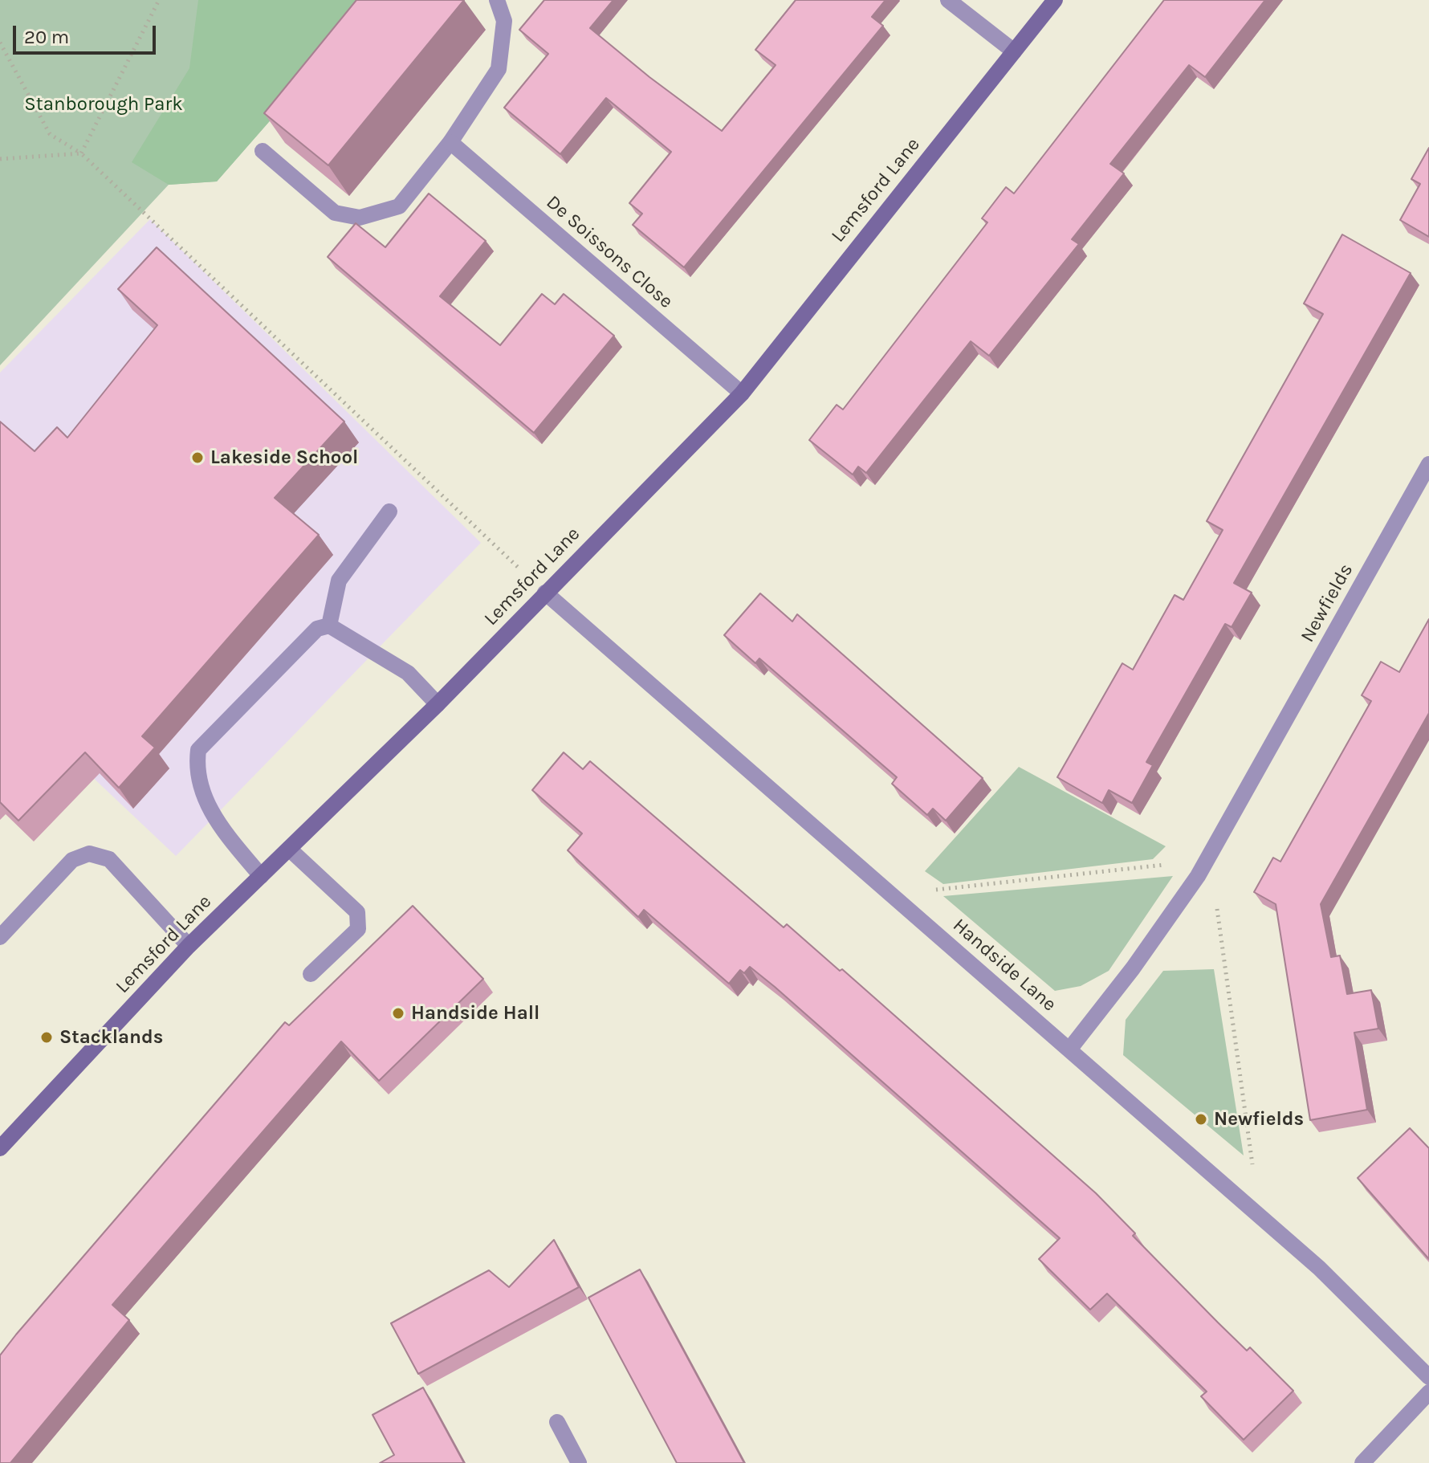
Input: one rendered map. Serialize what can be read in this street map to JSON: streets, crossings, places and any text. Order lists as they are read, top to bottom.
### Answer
{
  "streets": {
    "street": [
      "Lemsford Lane",
      "De Soissons Close",
      "Newfields",
      "Handside Lane"
    ]
  },
  "crossings": [
    ["Lemsford Lane", "De Soissons Close"],
    ["Lemsford Lane", "Handside Lane"],
    ["Newfields", "Handside Lane"]
  ],
  "parks": ["Stanborough Park"],
  "places": [
    "Lakeside School",
    "Handside Hall",
    "Stacklands",
    "Newfields"
  ],
  "scale_bar": "20 m"
}
